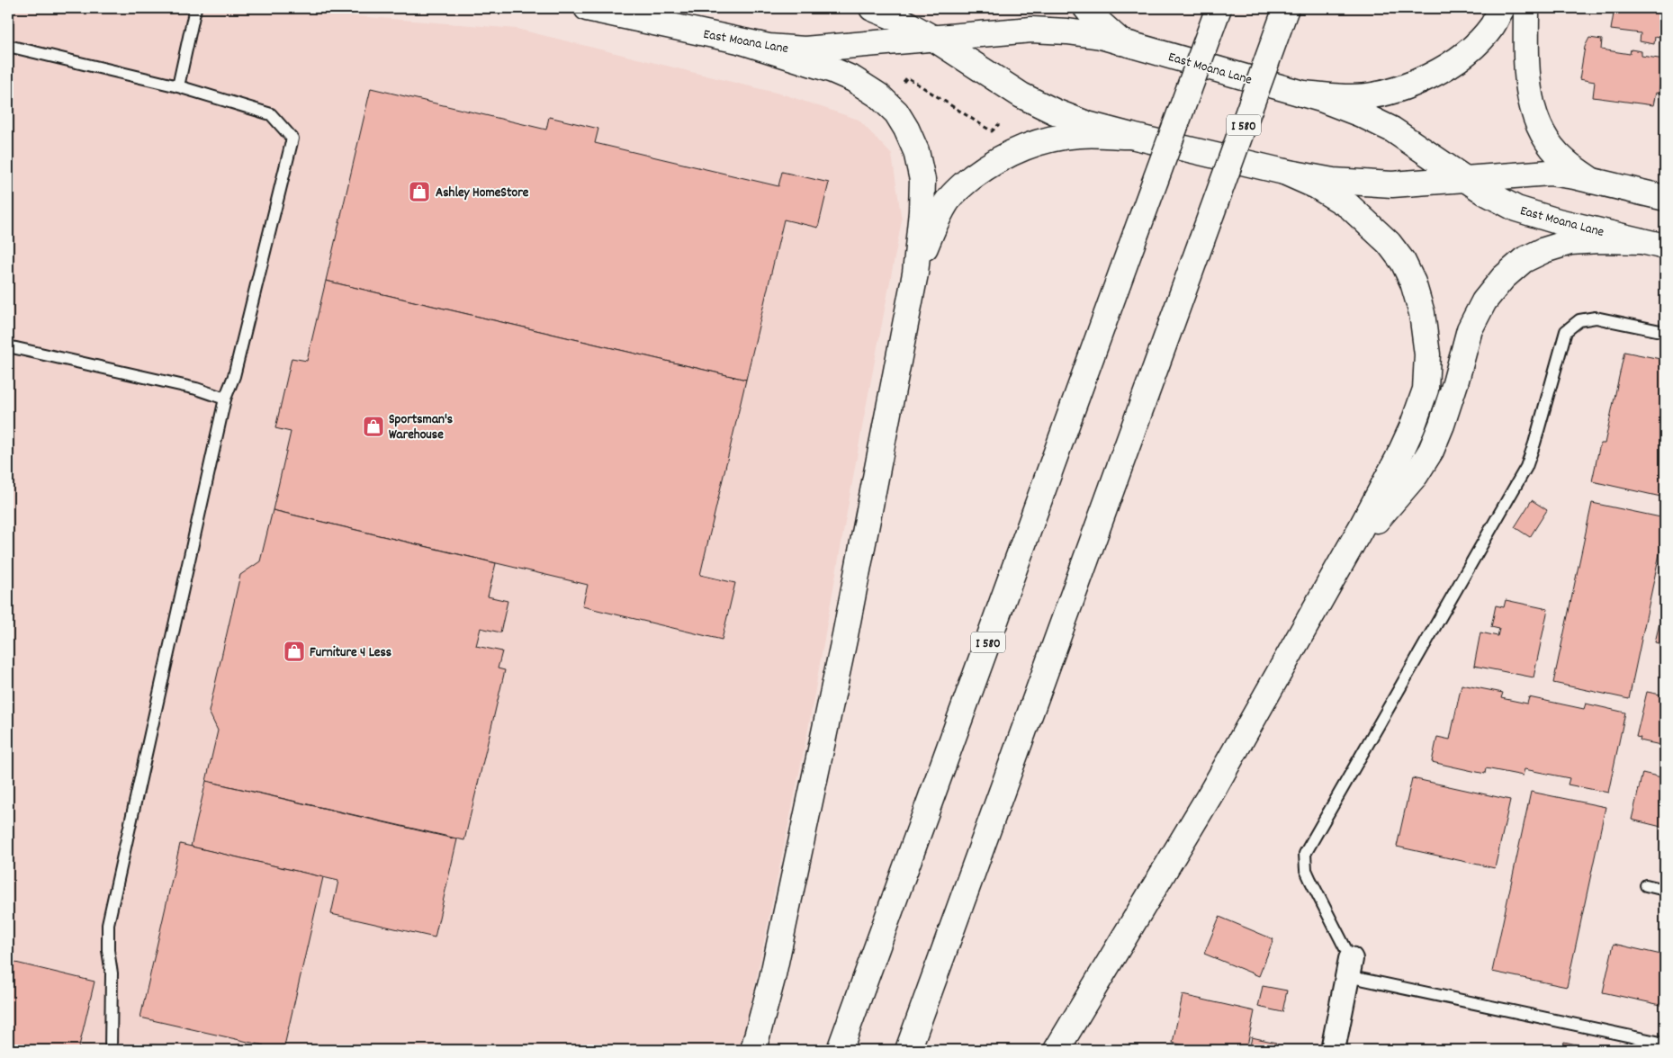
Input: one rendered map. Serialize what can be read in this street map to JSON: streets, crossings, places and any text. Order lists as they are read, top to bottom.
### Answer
{
  "streets": {
    "main road": ["East Moana Lane", "I 580"]
  },
  "places": {
    "shop": ["Ashley HomeStore", "Sportsman's Warehouse", "Furniture 4 Less"]
  }
}
